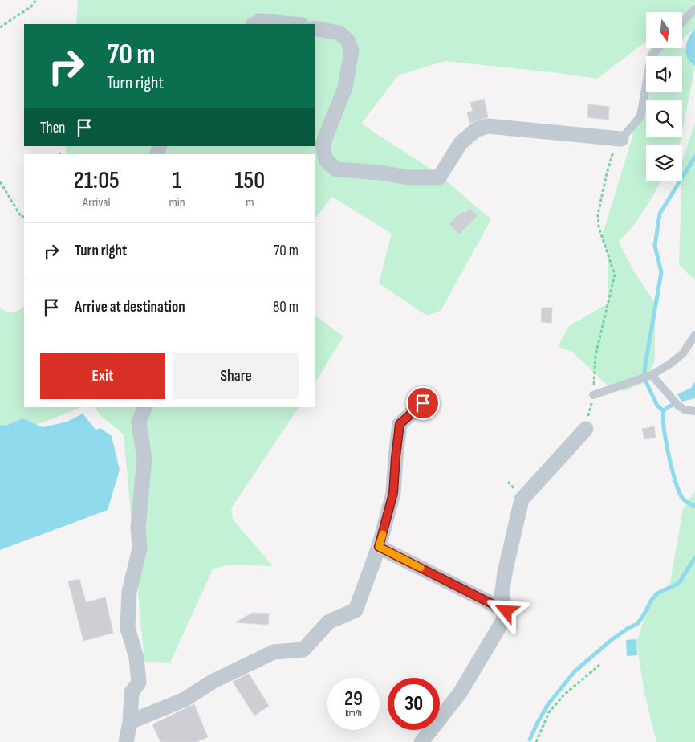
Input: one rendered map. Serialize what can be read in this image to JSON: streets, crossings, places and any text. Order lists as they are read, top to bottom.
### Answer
{
  "north": "bottom",
  "page": {
    "turn": ["70 m", "Turn right"],
    "then": "Then",
    "eta": [
      "21:05",
      "Arrival",
      "1",
      "min",
      "150",
      "m"
    ],
    "list": [
      {
        "name": "Turn right",
        "value": "70 m"
      },
      {
        "name": "Arrive at destination",
        "value": "80 m"
      }
    ],
    "buttons": ["Exit", "Share"],
    "speed": "29 km/h",
    "limit": "30"
  }
}
